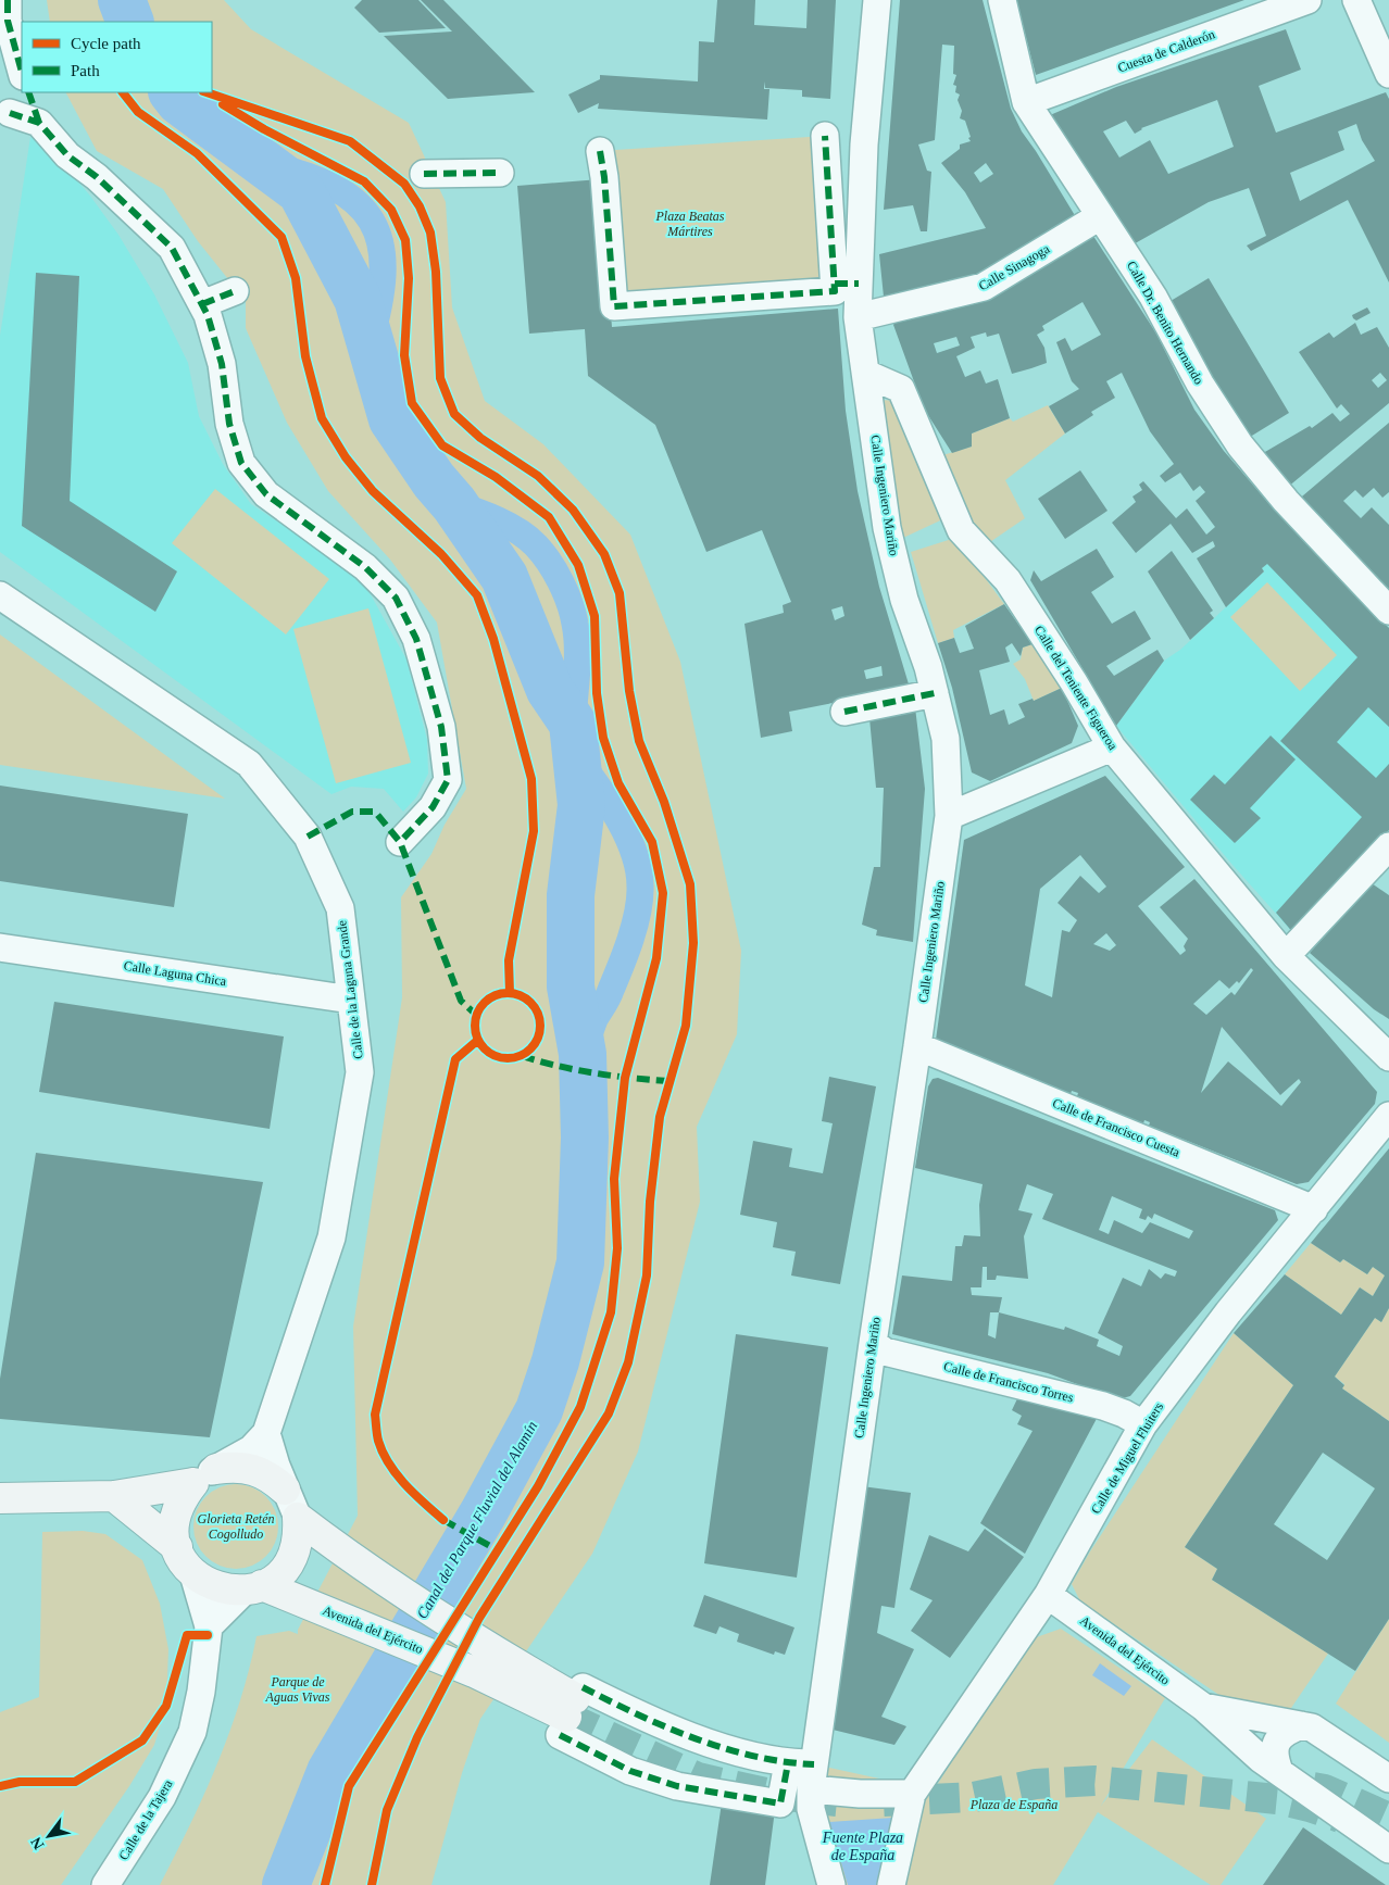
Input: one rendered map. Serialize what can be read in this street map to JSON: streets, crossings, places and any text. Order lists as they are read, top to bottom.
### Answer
{
  "streets": {
    "street": [
      "Cuesta de Calderón",
      "Calle Sinagoga",
      "Calle Dr. Benito Hernando",
      "Calle Ingeniero Mariño",
      "Calle del Teniente Figueroa",
      "Calle Laguna Chica",
      "Calle de la Laguna Grande",
      "Calle de Francisco Cuesta",
      "Calle de Francisco Torres",
      "Calle de Miguel Fluiters",
      "Avenida del Ejército",
      "Calle de la Tajera"
    ]
  },
  "crossings": [
    ["Cuesta de Calderón", "Calle Dr. Benito Hernando"],
    ["Calle Sinagoga", "Calle Dr. Benito Hernando"],
    ["Calle Sinagoga", "Calle Ingeniero Mariño"],
    ["Calle Ingeniero Mariño", "Calle del Teniente Figueroa"],
    ["Calle Ingeniero Mariño", "Calle de Francisco Cuesta"],
    ["Calle Ingeniero Mariño", "Calle de Francisco Torres"],
    ["Calle Laguna Chica", "Calle de la Laguna Grande"],
    ["Calle de la Laguna Grande", "Avenida del Ejército"],
    ["Calle de la Laguna Grande", "Calle de la Tajera"],
    ["Calle de Francisco Cuesta", "Calle de Miguel Fluiters"],
    ["Calle de Francisco Torres", "Calle de Miguel Fluiters"],
    ["Calle de Miguel Fluiters", "Avenida del Ejército"],
    ["Avenida del Ejército", "Calle de la Tajera"]
  ],
  "water": ["Canal del Parque Fluvial del Alamín", "Fuente Plaza de España"],
  "parks": [
    "Plaza Beatas Mártires",
    "Glorieta Retén Cogolludo",
    "Parque de Aguas Vivas",
    "Plaza de España"
  ],
  "legend": ["Cycle path", "Path"],
  "north": "bottom left"
}
